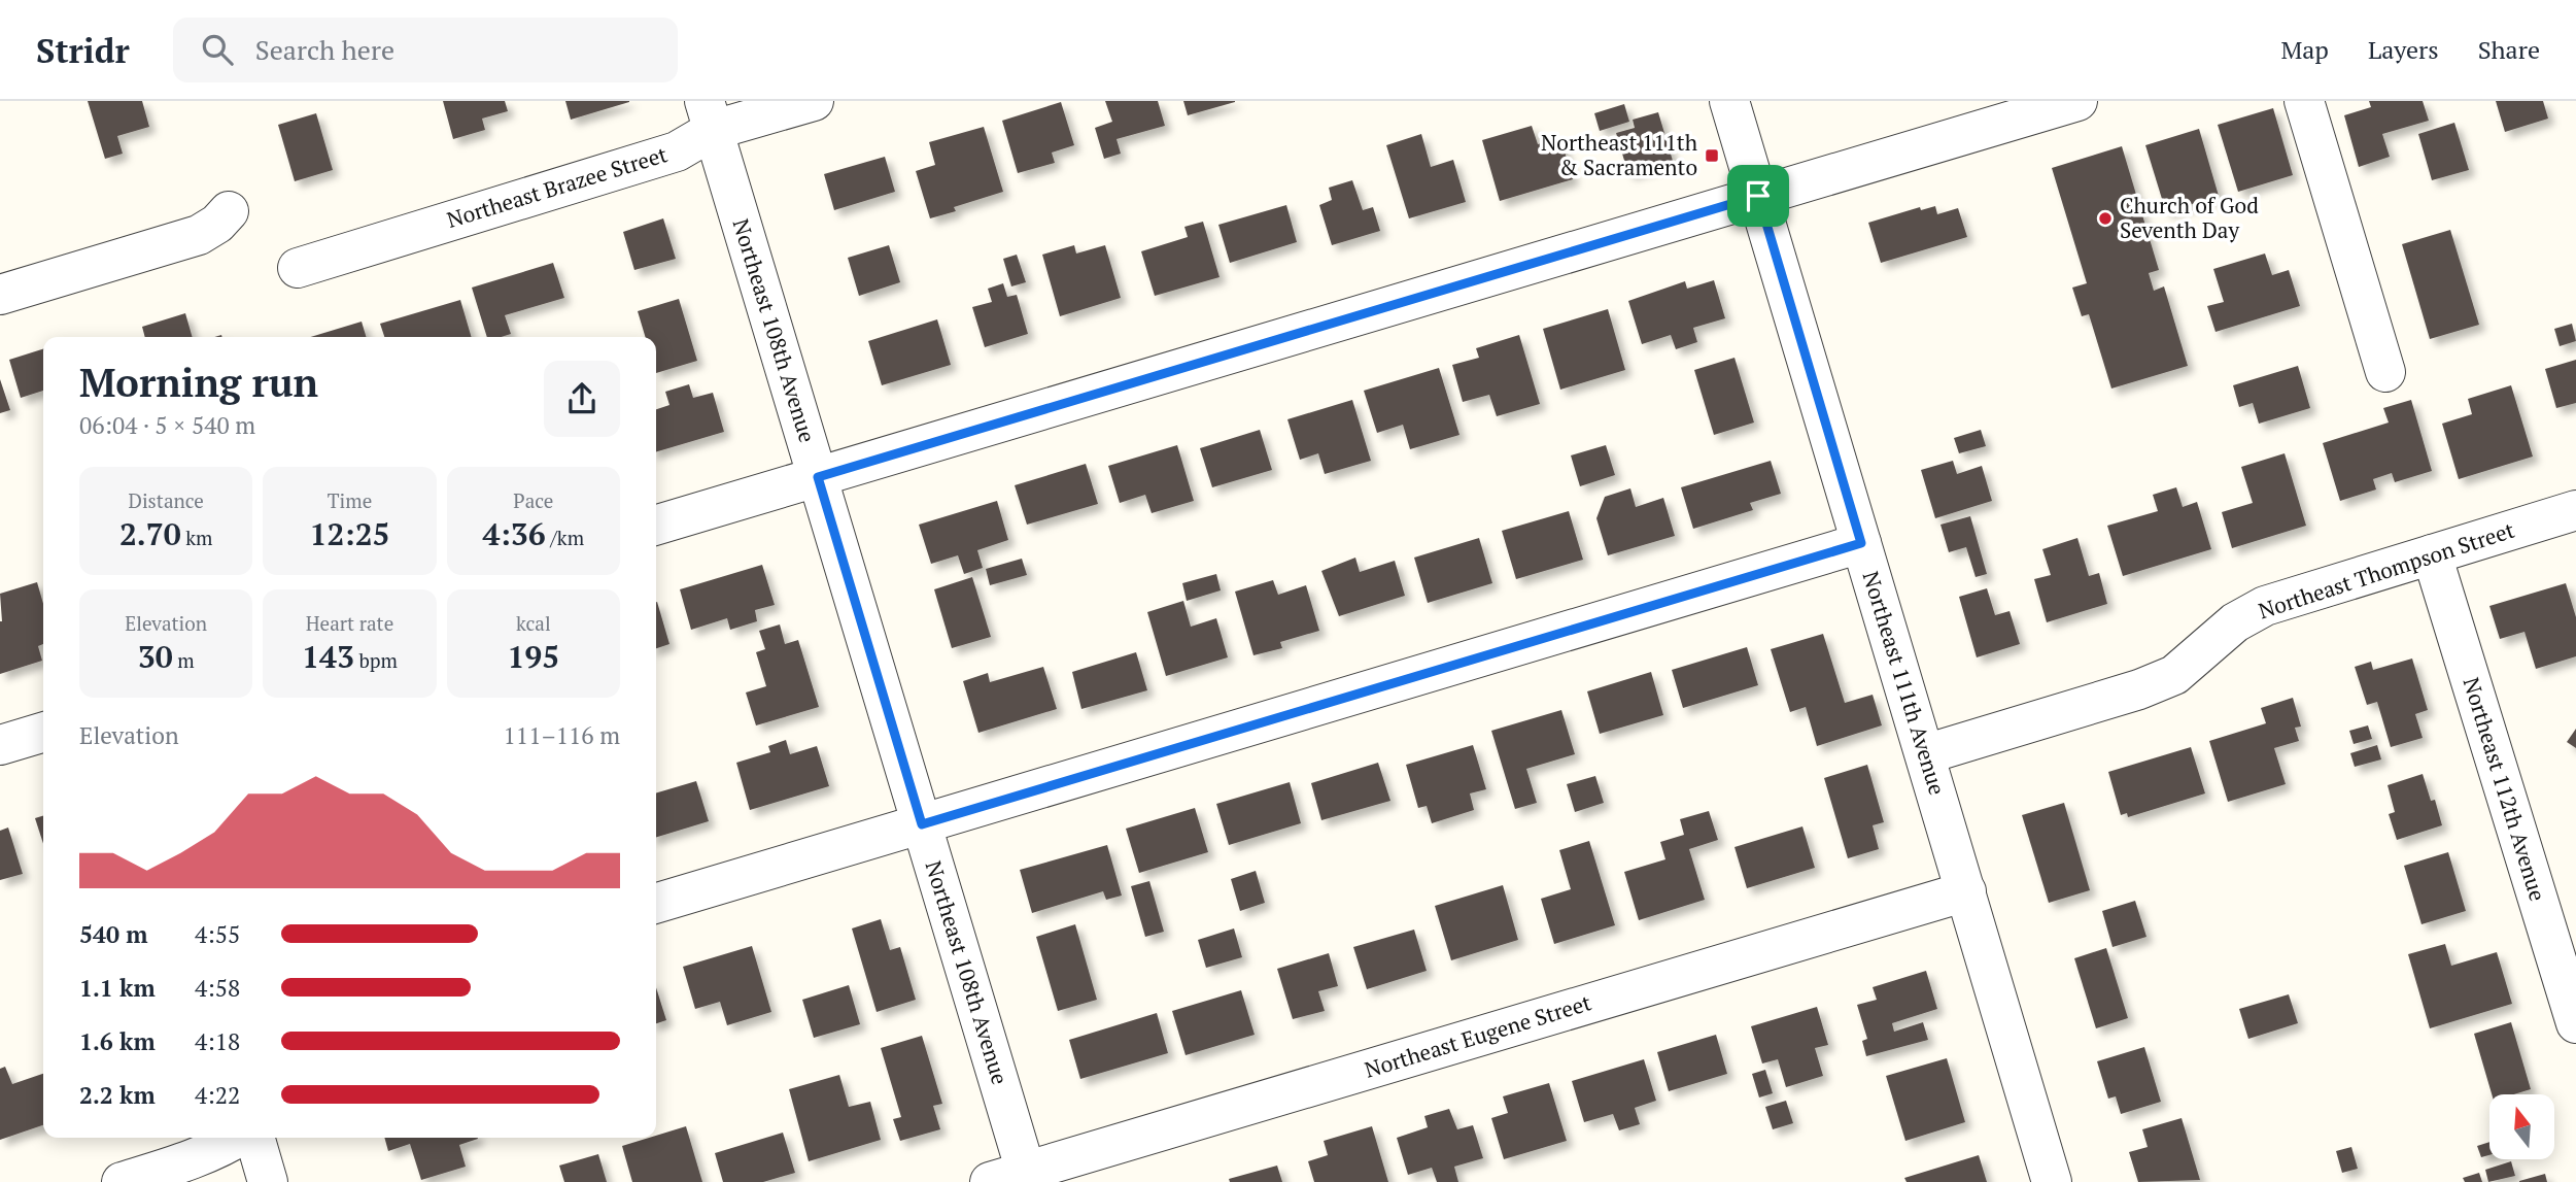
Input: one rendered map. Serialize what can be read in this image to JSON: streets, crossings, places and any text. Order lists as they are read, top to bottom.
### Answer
{
  "streets": {
    "street": [
      "Northeast Brazee Street",
      "Northeast 108th Avenue",
      "Northeast Thompson Street",
      "Northeast 111th Avenue",
      "Northeast 112th Avenue",
      "Northeast Eugene Street"
    ]
  },
  "crossings": [
    ["Northeast Brazee Street", "Northeast 108th Avenue"],
    ["Northeast 108th Avenue", "Northeast Eugene Street"],
    ["Northeast Thompson Street", "Northeast 111th Avenue"],
    ["Northeast Thompson Street", "Northeast 112th Avenue"],
    ["Northeast 111th Avenue", "Northeast Eugene Street"]
  ],
  "places": {
    "transit": ["Northeast 111th & Sacramento"],
    "other": ["Church of God Seventh Day"]
  },
  "north": "top",
  "page": {
    "header": "Stridr",
    "search": "Search here",
    "nav": ["Map", "Layers", "Share"],
    "heading": ["Morning run", "06:04 · 5 × 540 m"],
    "stats": [
      ["Distance", "2.70 km"],
      ["Time", "12:25"],
      ["Pace", "4:36 /km"],
      ["Elevation", "30 m"],
      ["Heart rate", "143 bpm"],
      ["kcal", "195"]
    ],
    "chart": ["Elevation", "111–116 m"],
    "list": [
      {
        "name": "540 m",
        "note": "4:55"
      },
      {
        "name": "1.1 km",
        "note": "4:58"
      },
      {
        "name": "1.6 km",
        "note": "4:18"
      },
      {
        "name": "2.2 km",
        "note": "4:22"
      }
    ]
  }
}
